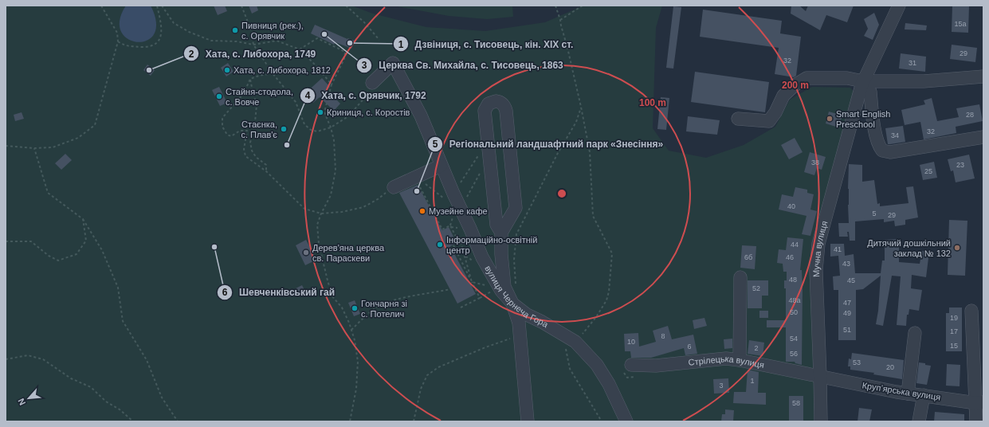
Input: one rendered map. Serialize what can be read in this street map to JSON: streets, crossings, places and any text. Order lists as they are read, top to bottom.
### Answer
{
  "streets": {
    "street": [
      "Мучна вулиця",
      "вулиця Чернеча Гора",
      "Стрілецька вулиця",
      "Крупʼярська вулиця"
    ]
  },
  "crossings": [
    ["Мучна вулиця", "Стрілецька вулиця"],
    ["Мучна вулиця", "Крупʼярська вулиця"],
    ["Стрілецька вулиця", "Крупʼярська вулиця"]
  ],
  "places": [
    "Пивниця (рек.), с. Орявчик",
    "Церква Св. Михайла, с. Тисовець, 1863",
    "Дзвіниця, с. Тисовець, кін. XIX ст.",
    "Хата, с. Либохора, 1749",
    "Хата, с. Либохора, 1812",
    "Стайня-стодола, с. Вовче",
    "Криниця, с. Коростів",
    "Smart English Preschool",
    "Стаєнка, с. Плав'є",
    "Хата, с. Орявчик, 1792",
    "Регіональний ландшафтний парк «Знесіння»",
    "Музейне кафе",
    "Інформаційно-освітній центр",
    "Шевченківський гай",
    "Дитячий дошкільний заклад № 132",
    "Дерев'яна церква св. Параскеви",
    "Гончарня зі с. Потелич"
  ],
  "house_numbers": [
    "15а",
    "29",
    "32",
    "31",
    "28",
    "32",
    "34",
    "38",
    "23",
    "25",
    "40",
    "5",
    "29",
    "44",
    "41",
    "6б",
    "46",
    "43",
    "48",
    "45",
    "52",
    "48а",
    "47",
    "50",
    "49",
    "19",
    "51",
    "17",
    "8",
    "54",
    "10",
    "15",
    "6",
    "2",
    "56",
    "53",
    "20",
    "1",
    "3",
    "58"
  ],
  "north": "bottom left",
  "rings": ["200 m", "100 m"]
}
